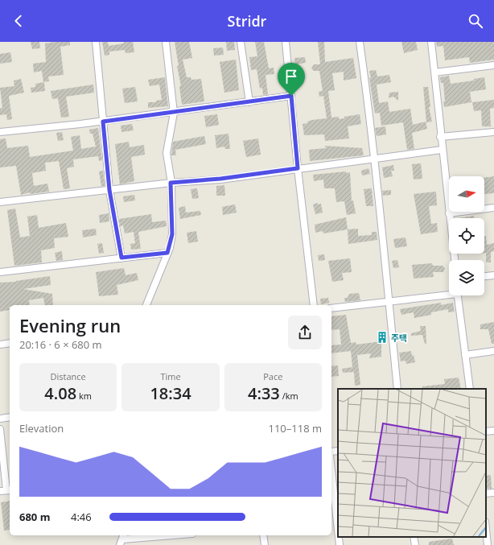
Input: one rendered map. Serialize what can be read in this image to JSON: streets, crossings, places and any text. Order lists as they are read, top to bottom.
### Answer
{
  "places": {
    "building": ["주택"]
  },
  "north": "right",
  "page": {
    "header": "Stridr",
    "heading": ["Evening run", "20:16 · 6 × 680 m"],
    "stats": [
      ["Distance", "4.08 km"],
      ["Time", "18:34"],
      ["Pace", "4:33 /km"]
    ],
    "chart": ["Elevation", "110–118 m"],
    "list": [
      {
        "name": "680 m",
        "note": "4:46"
      }
    ]
  }
}
